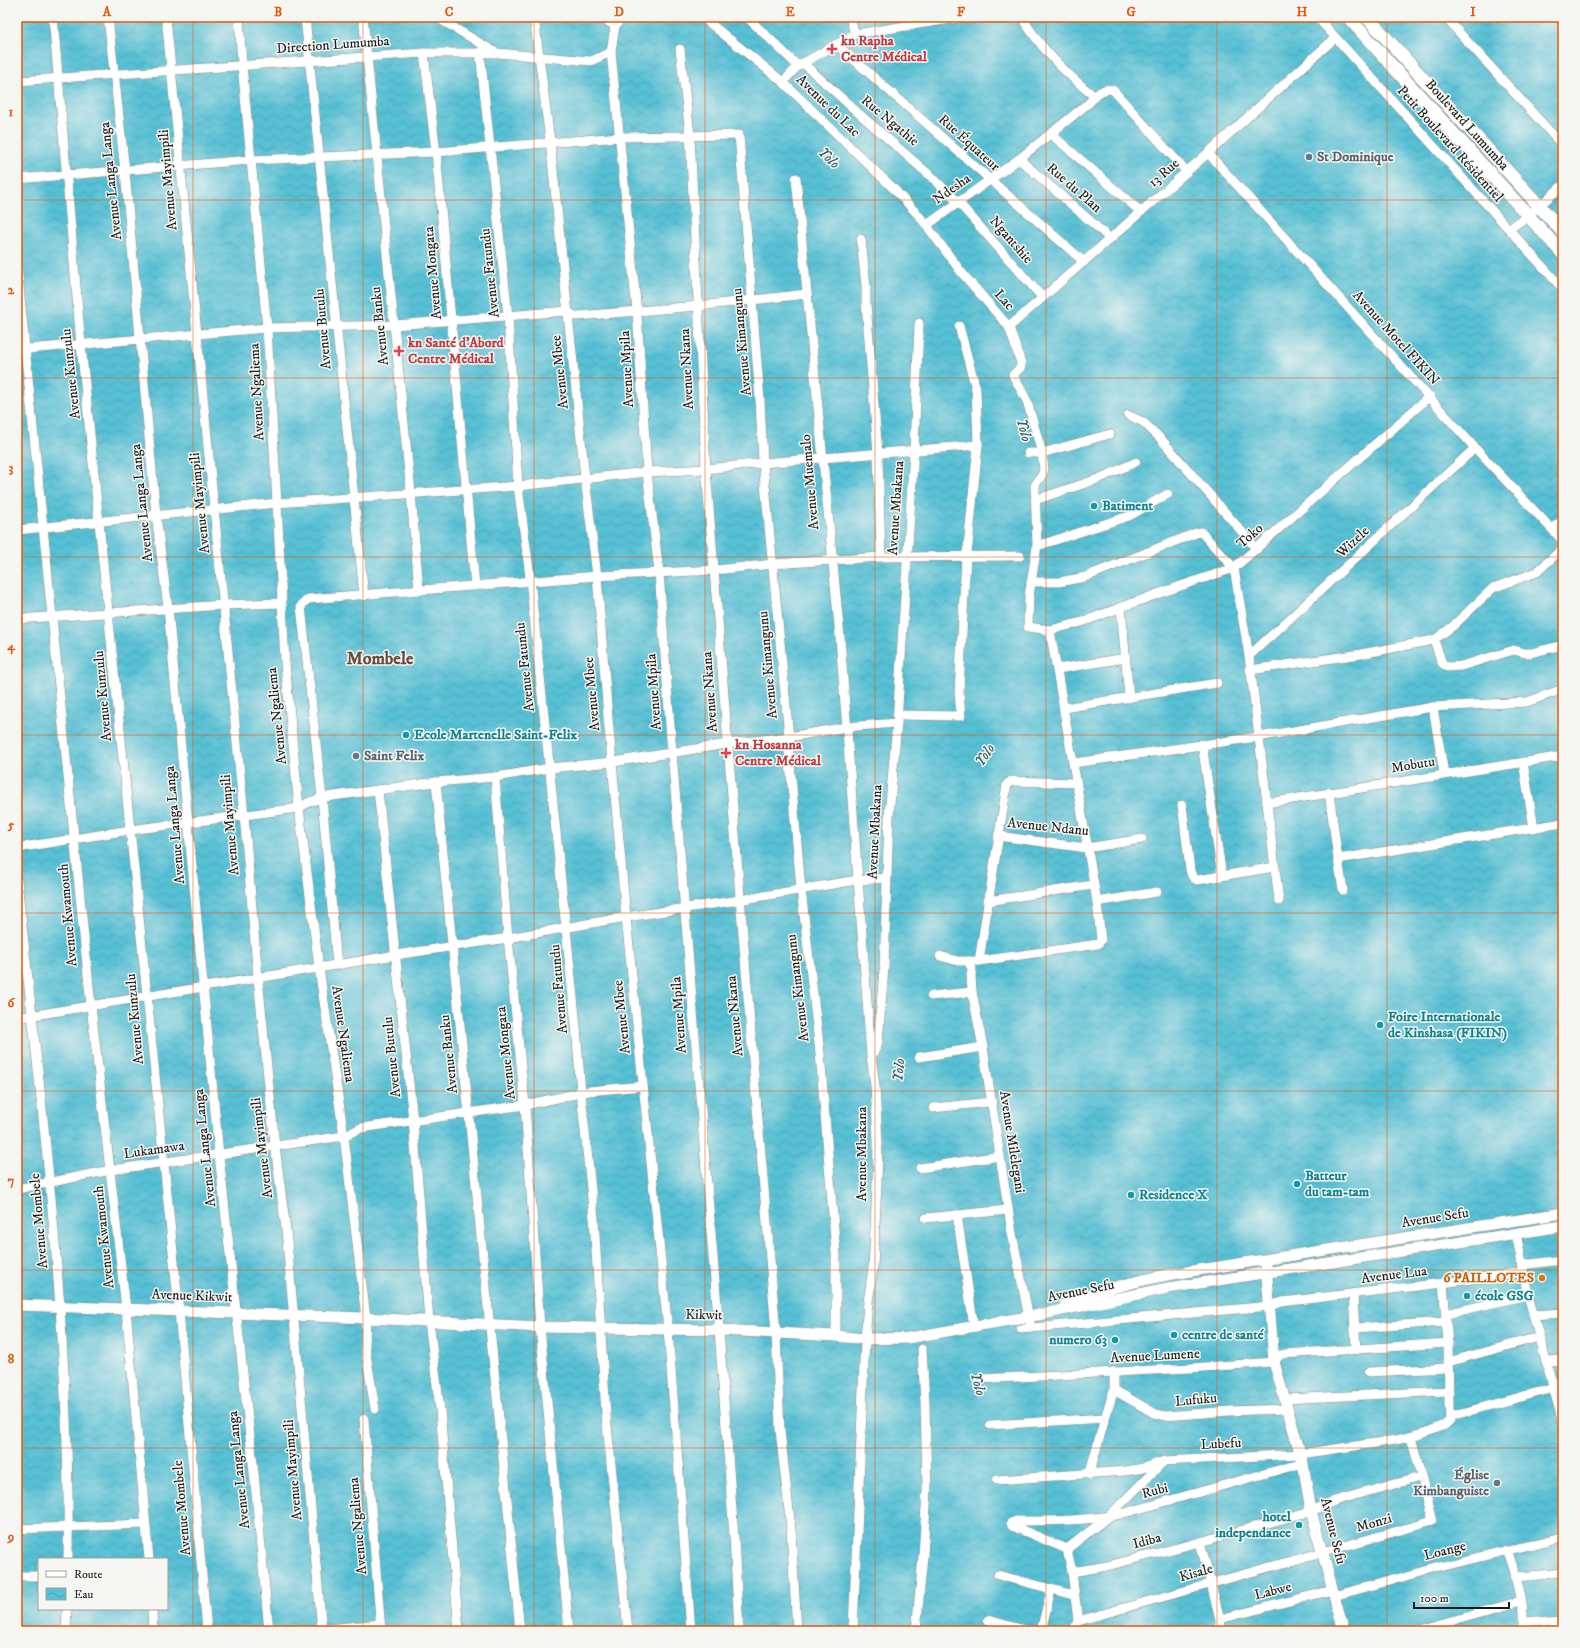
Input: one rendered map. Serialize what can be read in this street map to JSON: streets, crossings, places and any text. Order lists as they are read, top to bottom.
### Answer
{
  "streets": {
    "highway": ["Boulevard Lumumba"],
    "main road": ["Avenue Sefu", "Avenue Kikwit", "Kikwit"],
    "street": [
      "Direction Lumumba",
      "Avenue du Lac",
      "Rue Ngathie",
      "Rue Équateur",
      "Petit Boulevard Résidentiel",
      "13 Rue",
      "Avenue Mayimpili",
      "Avenue Langa Langa",
      "Rue du Plan",
      "Ndesha",
      "Ngantshie",
      "Avenue Mongata",
      "Avenue Fatundu",
      "Lac",
      "Avenue Banku",
      "Avenue Butulu",
      "Avenue Motel FIKIN",
      "Avenue Kimangunu",
      "Avenue Mpila",
      "Avenue Nkana",
      "Avenue Mbee",
      "Avenue Kunzulu",
      "Avenue Ngaliema",
      "Avenue Muemalo",
      "Avenue Mbakana",
      "Toko",
      "Wizele",
      "Mobutu",
      "Avenue Ndanu",
      "Avenue Kwamouth",
      "Avenue Milelegani",
      "Lukamawa",
      "Avenue Mombele",
      "Avenue Lua",
      "Avenue Lumene",
      "Lufuku",
      "Lubefu",
      "Rubi",
      "Monzi",
      "Idiba",
      "Loange",
      "Kisale",
      "Labwe"
    ]
  },
  "crossings": [
    ["Direction Lumumba", "Avenue Mayimpili"],
    ["Direction Lumumba", "Avenue Langa Langa"],
    ["Direction Lumumba", "Avenue Mongata"],
    ["Direction Lumumba", "Avenue Fatundu"],
    ["Direction Lumumba", "Avenue Banku"],
    ["Direction Lumumba", "Avenue Butulu"],
    ["Direction Lumumba", "Avenue Mpila"],
    ["Direction Lumumba", "Avenue Mbee"],
    ["Direction Lumumba", "Avenue Kunzulu"],
    ["Direction Lumumba", "Avenue Ngaliema"],
    ["Avenue du Lac", "Rue Ngathie"],
    ["Avenue du Lac", "Ndesha"],
    ["Avenue du Lac", "Lac"],
    ["Rue Ngathie", "Ndesha"],
    ["Rue Ngathie", "Ngantshie"],
    ["Rue Équateur", "13 Rue"],
    ["Rue Équateur", "Ndesha"],
    ["Petit Boulevard Résidentiel", "13 Rue"],
    ["13 Rue", "Rue du Plan"],
    ["13 Rue", "Ndesha"],
    ["13 Rue", "Ngantshie"],
    ["13 Rue", "Lac"],
    ["13 Rue", "Avenue Motel FIKIN"],
    ["Avenue Mayimpili", "Lukamawa"],
    ["Avenue Mayimpili", "Avenue Kikwit"],
    ["Avenue Langa Langa", "Lukamawa"],
    ["Avenue Langa Langa", "Avenue Kikwit"],
    ["Rue du Plan", "Ndesha"],
    ["Ndesha", "Ngantshie"],
    ["Ndesha", "Lac"],
    ["Avenue Mongata", "Lukamawa"],
    ["Avenue Mongata", "Kikwit"],
    ["Avenue Fatundu", "Lukamawa"],
    ["Avenue Fatundu", "Kikwit"],
    ["Avenue Banku", "Lukamawa"],
    ["Avenue Banku", "Kikwit"],
    ["Avenue Butulu", "Lukamawa"],
    ["Avenue Butulu", "Kikwit"],
    ["Avenue Motel FIKIN", "Toko"],
    ["Avenue Motel FIKIN", "Wizele"],
    ["Avenue Kimangunu", "Avenue Nkana"],
    ["Avenue Kimangunu", "Kikwit"],
    ["Avenue Mpila", "Kikwit"],
    ["Avenue Nkana", "Kikwit"],
    ["Avenue Mbee", "Lukamawa"],
    ["Avenue Mbee", "Kikwit"],
    ["Avenue Kunzulu", "Lukamawa"],
    ["Avenue Kunzulu", "Avenue Mombele"],
    ["Avenue Kunzulu", "Avenue Kikwit"],
    ["Avenue Ngaliema", "Lukamawa"],
    ["Avenue Ngaliema", "Avenue Kikwit"],
    ["Avenue Ngaliema", "Kikwit"],
    ["Avenue Muemalo", "Avenue Mbakana"],
    ["Avenue Mbakana", "Kikwit"],
    ["Avenue Kwamouth", "Lukamawa"],
    ["Avenue Kwamouth", "Avenue Kikwit"],
    ["Avenue Milelegani", "Avenue Sefu"],
    ["Avenue Milelegani", "Avenue Lua"],
    ["Avenue Milelegani", "Kikwit"],
    ["Lukamawa", "Avenue Mombele"],
    ["Avenue Sefu", "Avenue Lua"],
    ["Avenue Sefu", "Kikwit"],
    ["Avenue Sefu", "Avenue Lumene"],
    ["Avenue Sefu", "Lufuku"],
    ["Avenue Sefu", "Lubefu"],
    ["Avenue Sefu", "Rubi"],
    ["Avenue Sefu", "Monzi"],
    ["Avenue Sefu", "Idiba"],
    ["Avenue Sefu", "Loange"],
    ["Avenue Sefu", "Kisale"],
    ["Avenue Sefu", "Labwe"],
    ["Avenue Mombele", "Avenue Kikwit"],
    ["Avenue Kikwit", "Kikwit"],
    ["Lubefu", "Rubi"],
    ["Monzi", "Idiba"],
    ["Monzi", "Kisale"],
    ["Loange", "Labwe"]
  ],
  "districts": ["Mombele"],
  "water": ["Yolo"],
  "places": {
    "health": ["kn Rapha Centre Médical", "kn Santé d'Abord Centre Médical", "kn Hosanna Centre Médical"],
    "other": [
      "St Dominique",
      "Batiment",
      "Ecole Martenelle Saint-Felix",
      "Saint Felix",
      "Foire Internationale de Kinshasa (FIKIN)",
      "Batteur du tam-tam",
      "Residence X",
      "6 PAILLOTES",
      "école GSG",
      "centre de santé",
      "numero 63",
      "Église Kimbanguiste",
      "hotel independance"
    ]
  },
  "legend": ["Route", "Eau"],
  "scale_bar": "100 m",
  "grid": {
    "columns": [
      "A",
      "B",
      "C",
      "D",
      "E",
      "F",
      "G",
      "H",
      "I"
    ],
    "rows": [
      "1",
      "2",
      "3",
      "4",
      "5",
      "6",
      "7",
      "8",
      "9"
    ]
  }
}
